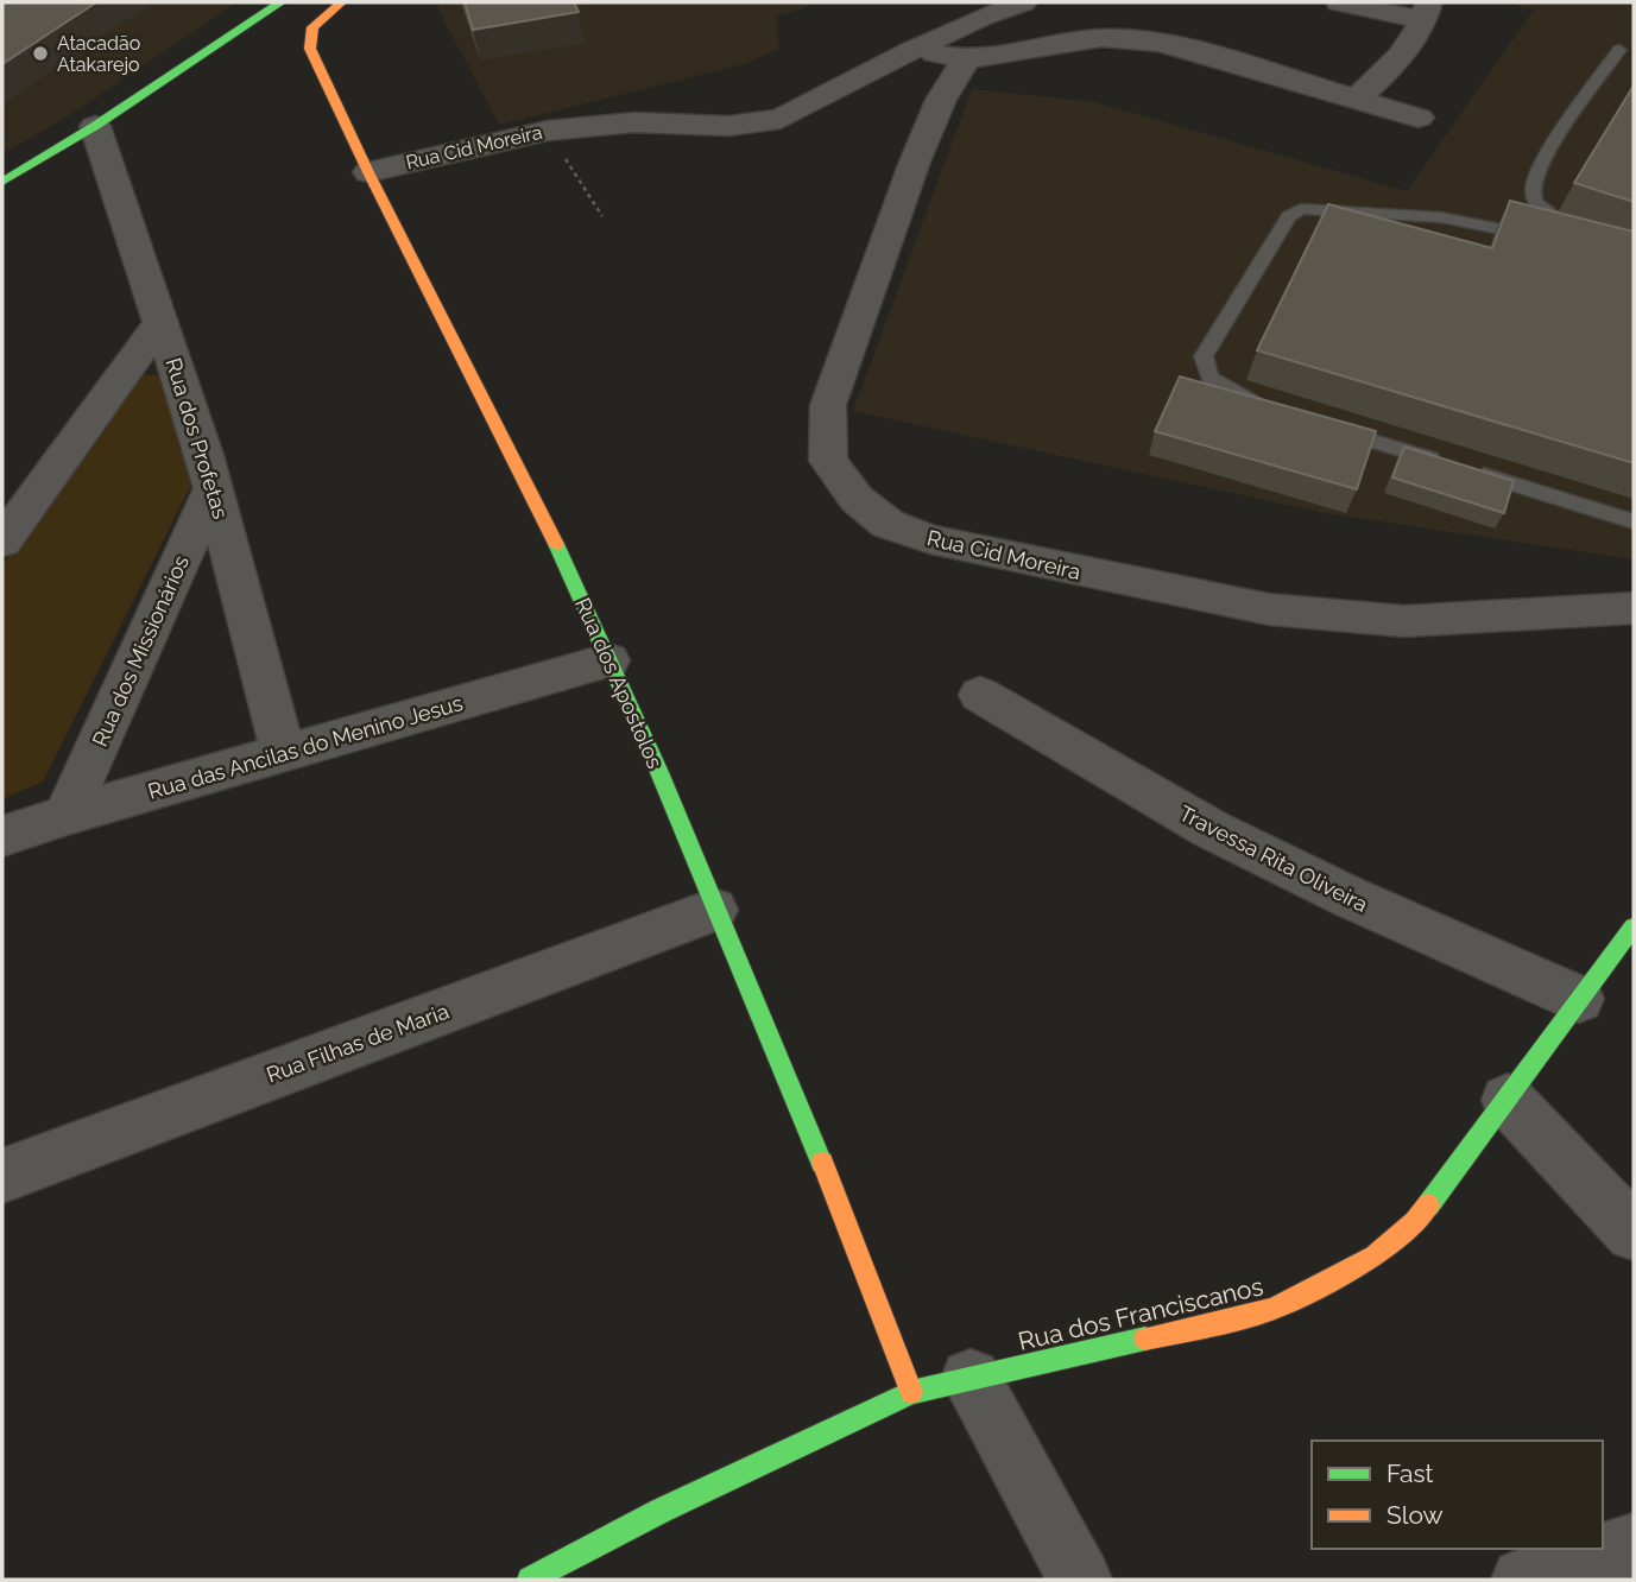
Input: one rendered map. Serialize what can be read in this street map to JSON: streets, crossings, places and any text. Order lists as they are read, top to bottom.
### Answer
{
  "streets": {
    "street": [
      "Rua Cid Moreira",
      "Rua dos Profetas",
      "Rua dos Missionários",
      "Rua dos Apostolos",
      "Rua das Ancilas do Menino Jesus",
      "Travessa Rita Oliveira",
      "Rua Filhas de Maria",
      "Rua dos Franciscanos"
    ]
  },
  "crossings": [
    ["Rua Cid Moreira", "Rua dos Apostolos"],
    ["Rua dos Profetas", "Rua dos Missionários"],
    ["Rua dos Profetas", "Rua das Ancilas do Menino Jesus"],
    ["Rua dos Missionários", "Rua das Ancilas do Menino Jesus"],
    ["Rua dos Apostolos", "Rua das Ancilas do Menino Jesus"],
    ["Rua dos Apostolos", "Rua Filhas de Maria"],
    ["Rua dos Apostolos", "Rua dos Franciscanos"],
    ["Travessa Rita Oliveira", "Rua dos Franciscanos"]
  ],
  "places": ["Atacadão Atakarejo"],
  "legend": ["Fast", "Slow"]
}
